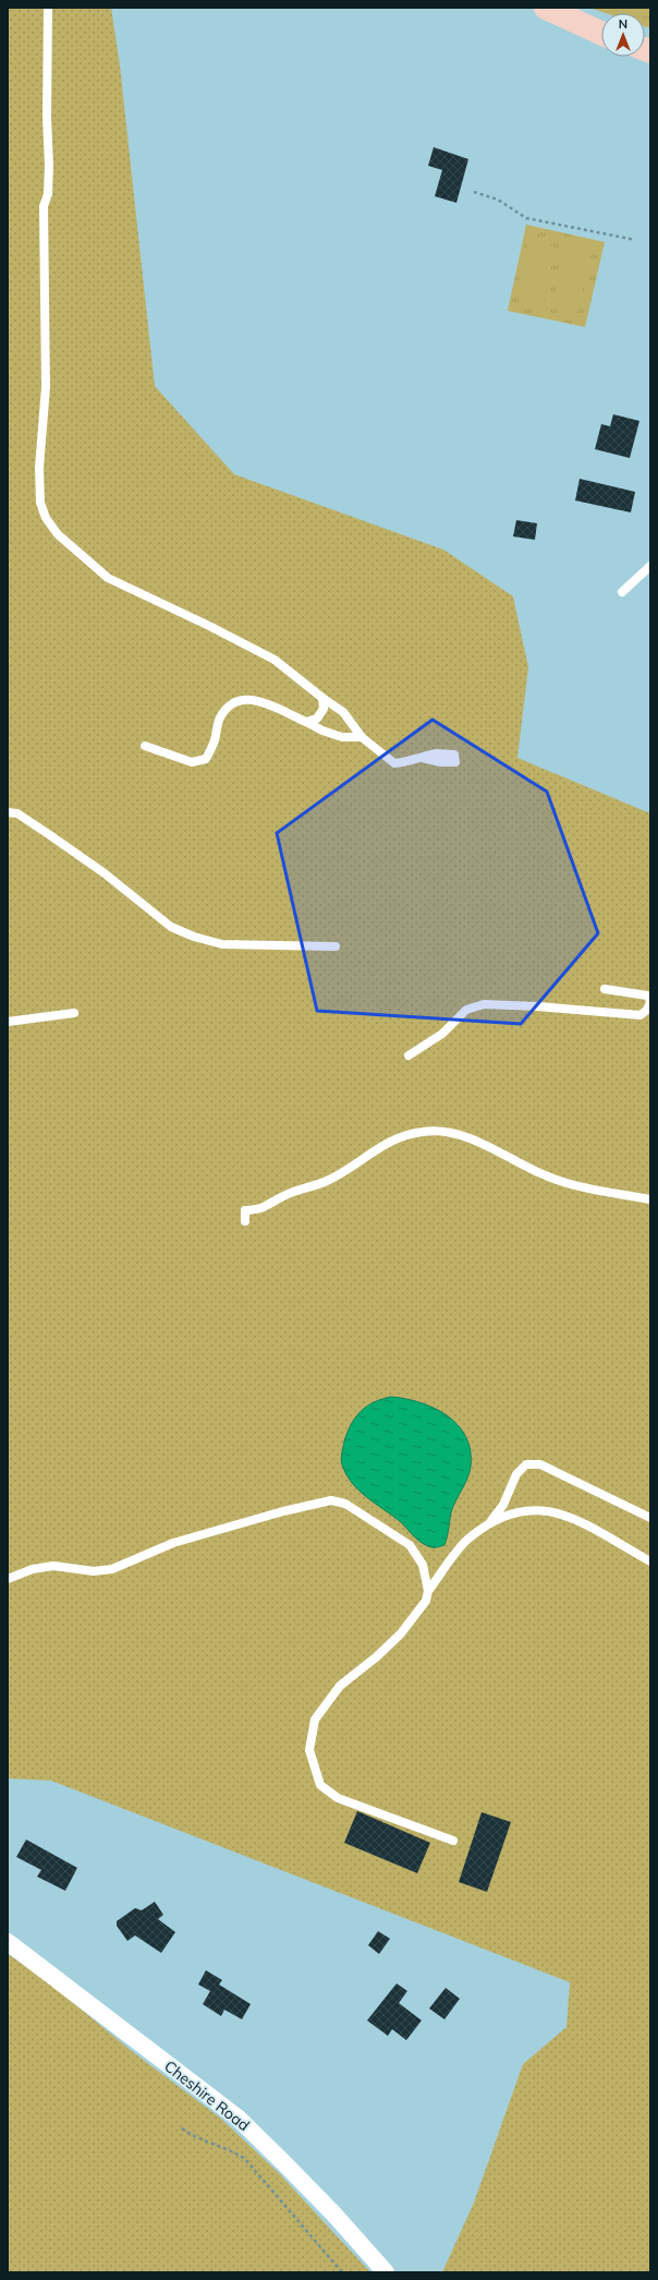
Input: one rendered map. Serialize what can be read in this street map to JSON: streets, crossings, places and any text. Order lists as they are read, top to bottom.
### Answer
{
  "streets": {
    "street": ["Cheshire Road"]
  },
  "north": "top"
}
